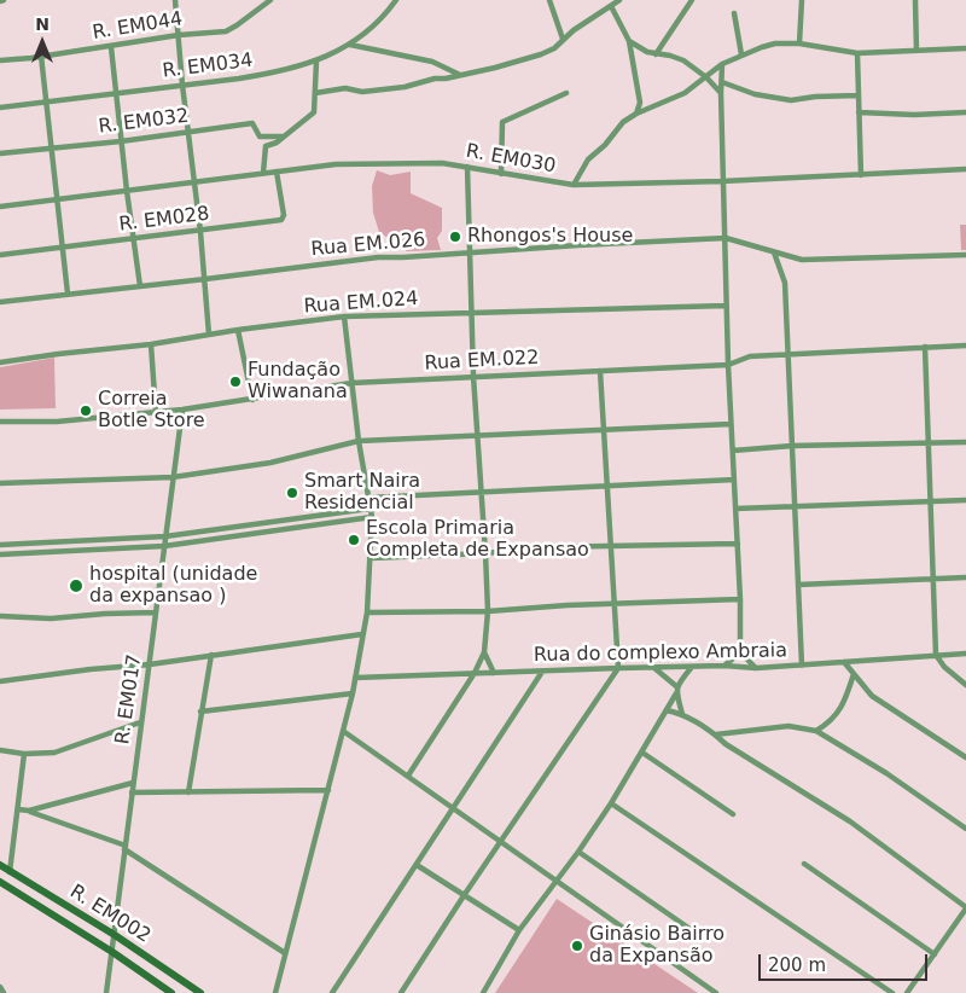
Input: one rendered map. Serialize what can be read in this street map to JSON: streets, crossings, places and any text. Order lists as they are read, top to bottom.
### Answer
{
  "streets": {
    "street": [
      "R. EM044",
      "R. EM034",
      "R. EM032",
      "R. EM030",
      "R. EM028",
      "Rua EM.026",
      "Rua EM.024",
      "Rua EM.022",
      "Rua do complexo Ambraia",
      "R. EM017",
      "R. EM002"
    ]
  },
  "crossings": [
    ["R. EM030", "R. EM028"],
    ["Rua EM.022", "R. EM017"],
    ["R. EM017", "R. EM002"]
  ],
  "places": [
    "Rhongos's House",
    "Fundação Wiwanana",
    "Correia Botle Store",
    "Smart Naira Residencial",
    "Escola Primaria Completa de Expansao",
    "hospital (unidade da expansao )",
    "Ginásio Bairro da Expansão"
  ],
  "scale_bar": "200 m",
  "north": "top"
}
